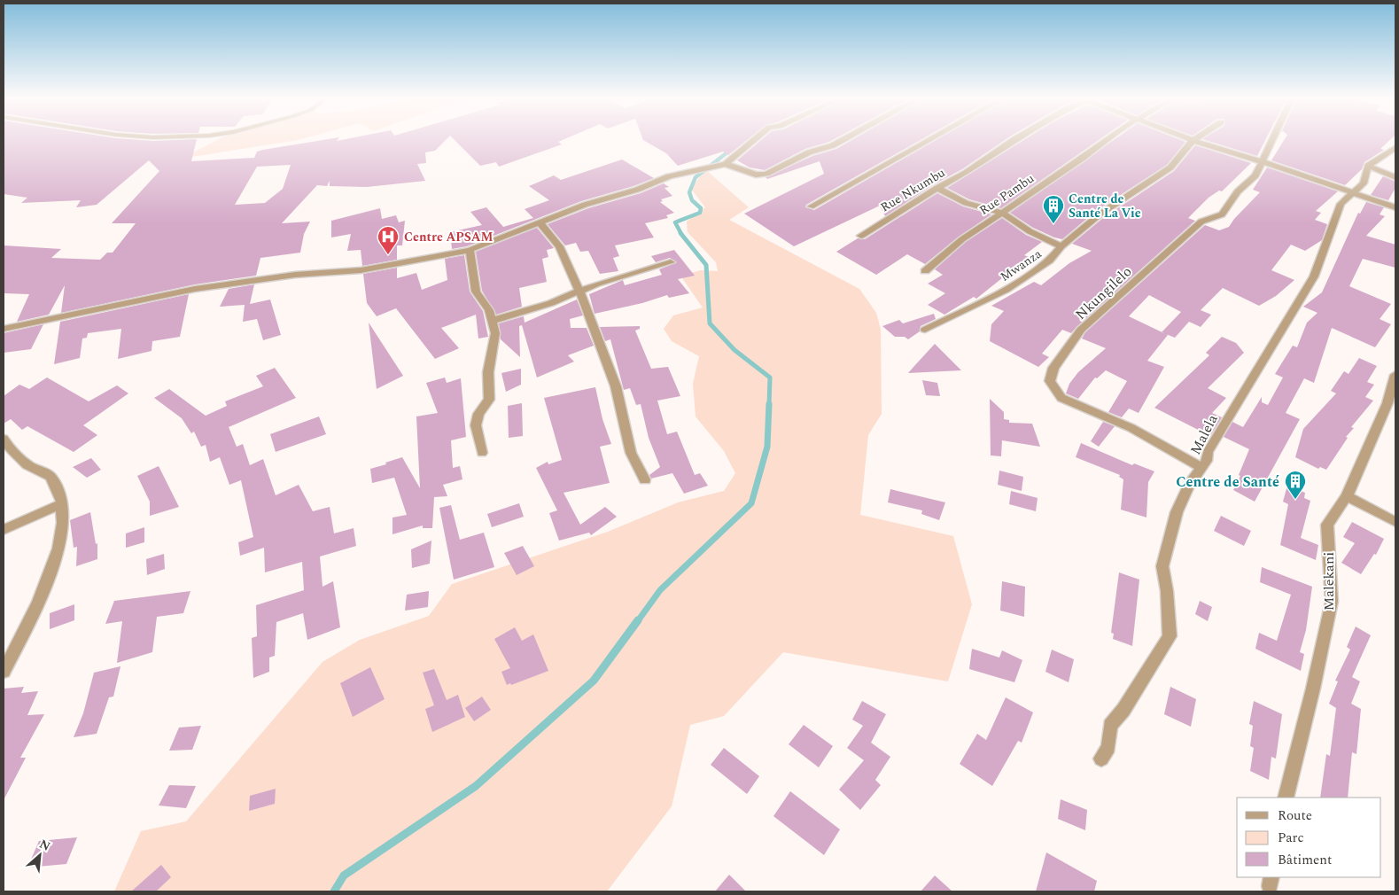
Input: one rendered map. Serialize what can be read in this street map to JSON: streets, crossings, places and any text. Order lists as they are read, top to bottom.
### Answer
{
  "streets": {
    "street": [
      "Rue Nkumbu",
      "Rue Pambu",
      "Mwanza",
      "Nkungilelo",
      "Malela",
      "Malekani"
    ]
  },
  "crossings": [
    ["Nkungilelo", "Malela"]
  ],
  "places": {
    "building": ["Centre de Santé La Vie", "Centre de Santé"],
    "hospital": ["Centre APSAM"]
  },
  "legend": ["Route", "Parc", "Bâtiment"],
  "north": "top right"
}
